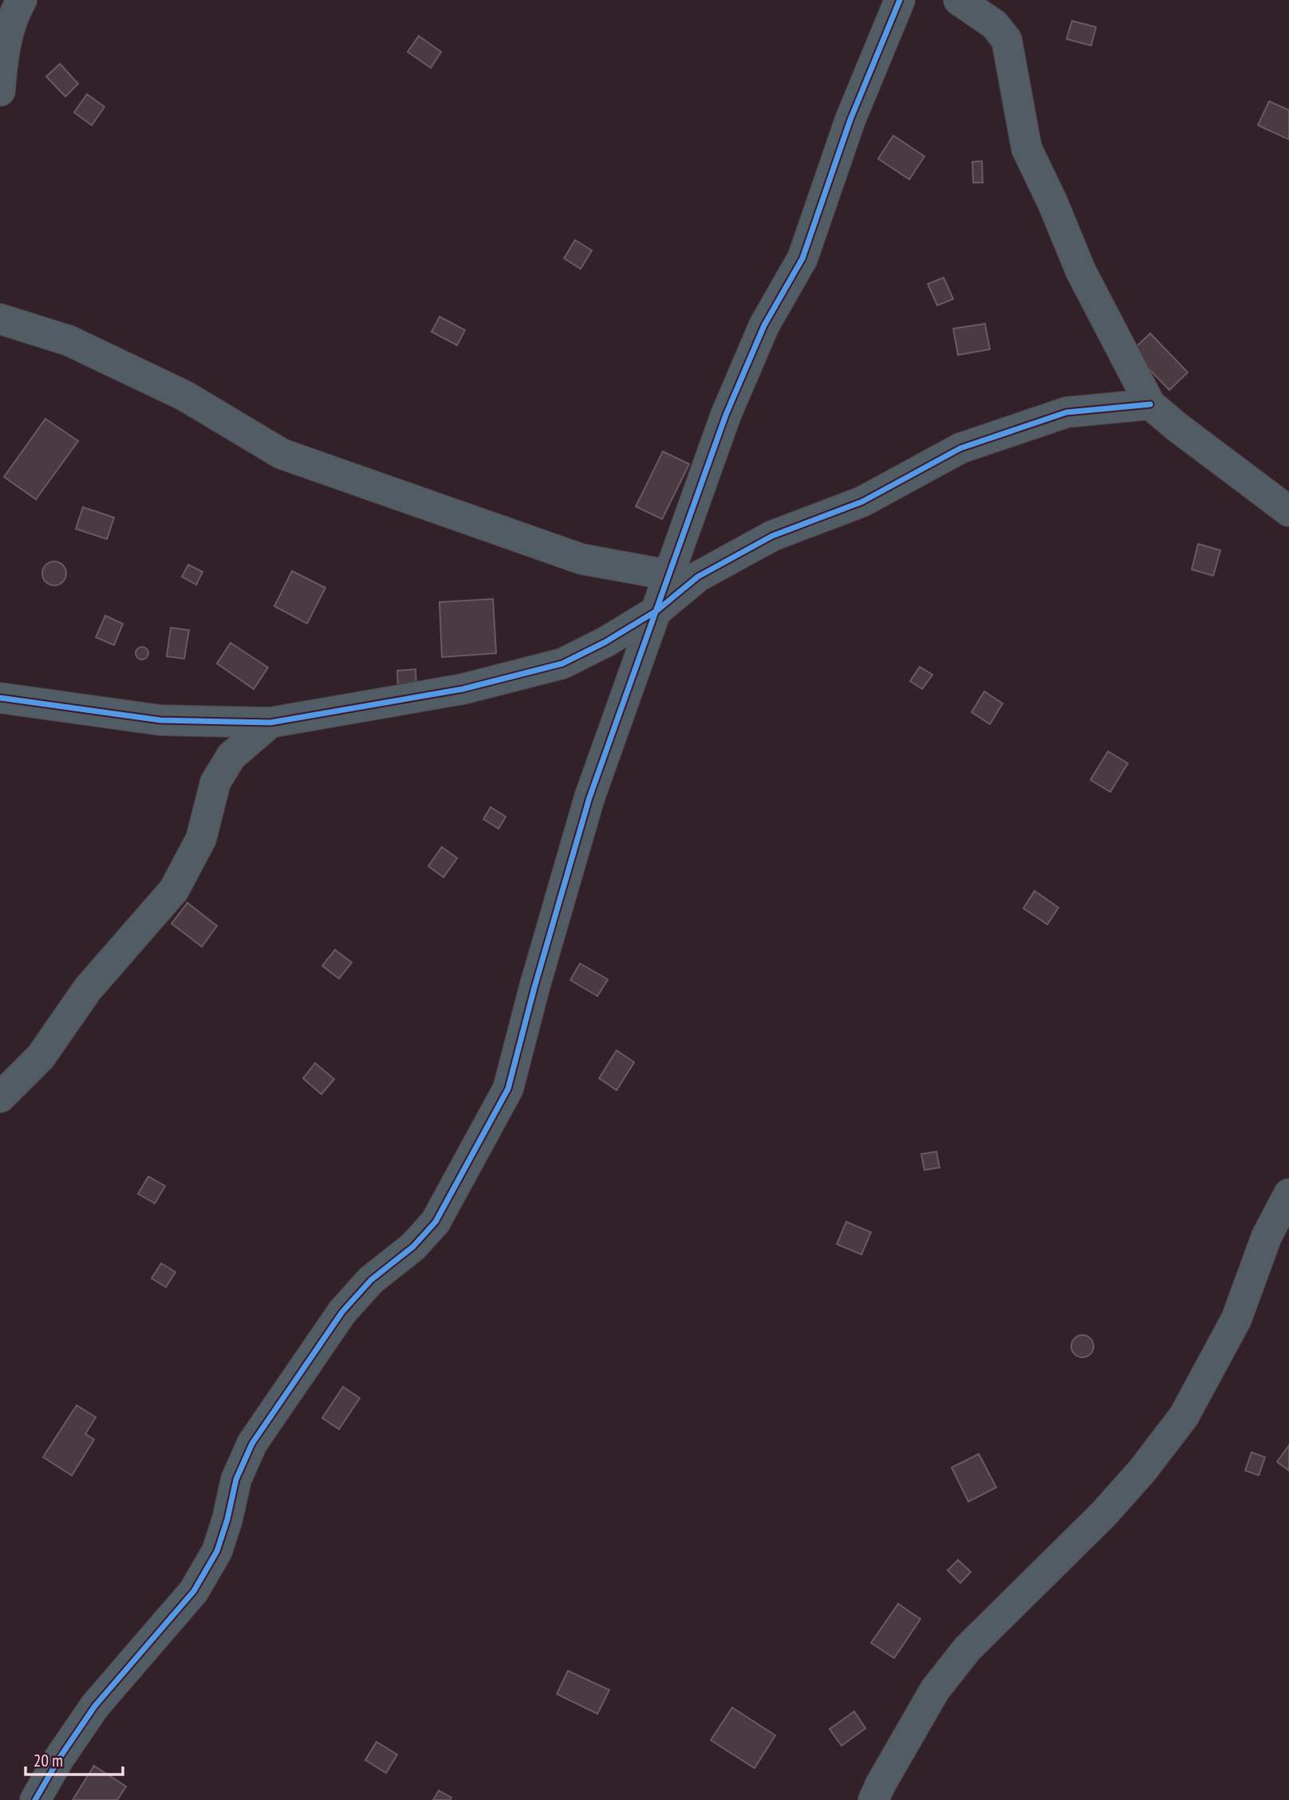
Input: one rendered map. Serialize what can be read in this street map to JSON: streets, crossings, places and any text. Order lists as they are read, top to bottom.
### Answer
{
  "scale_bar": "20 m"
}
